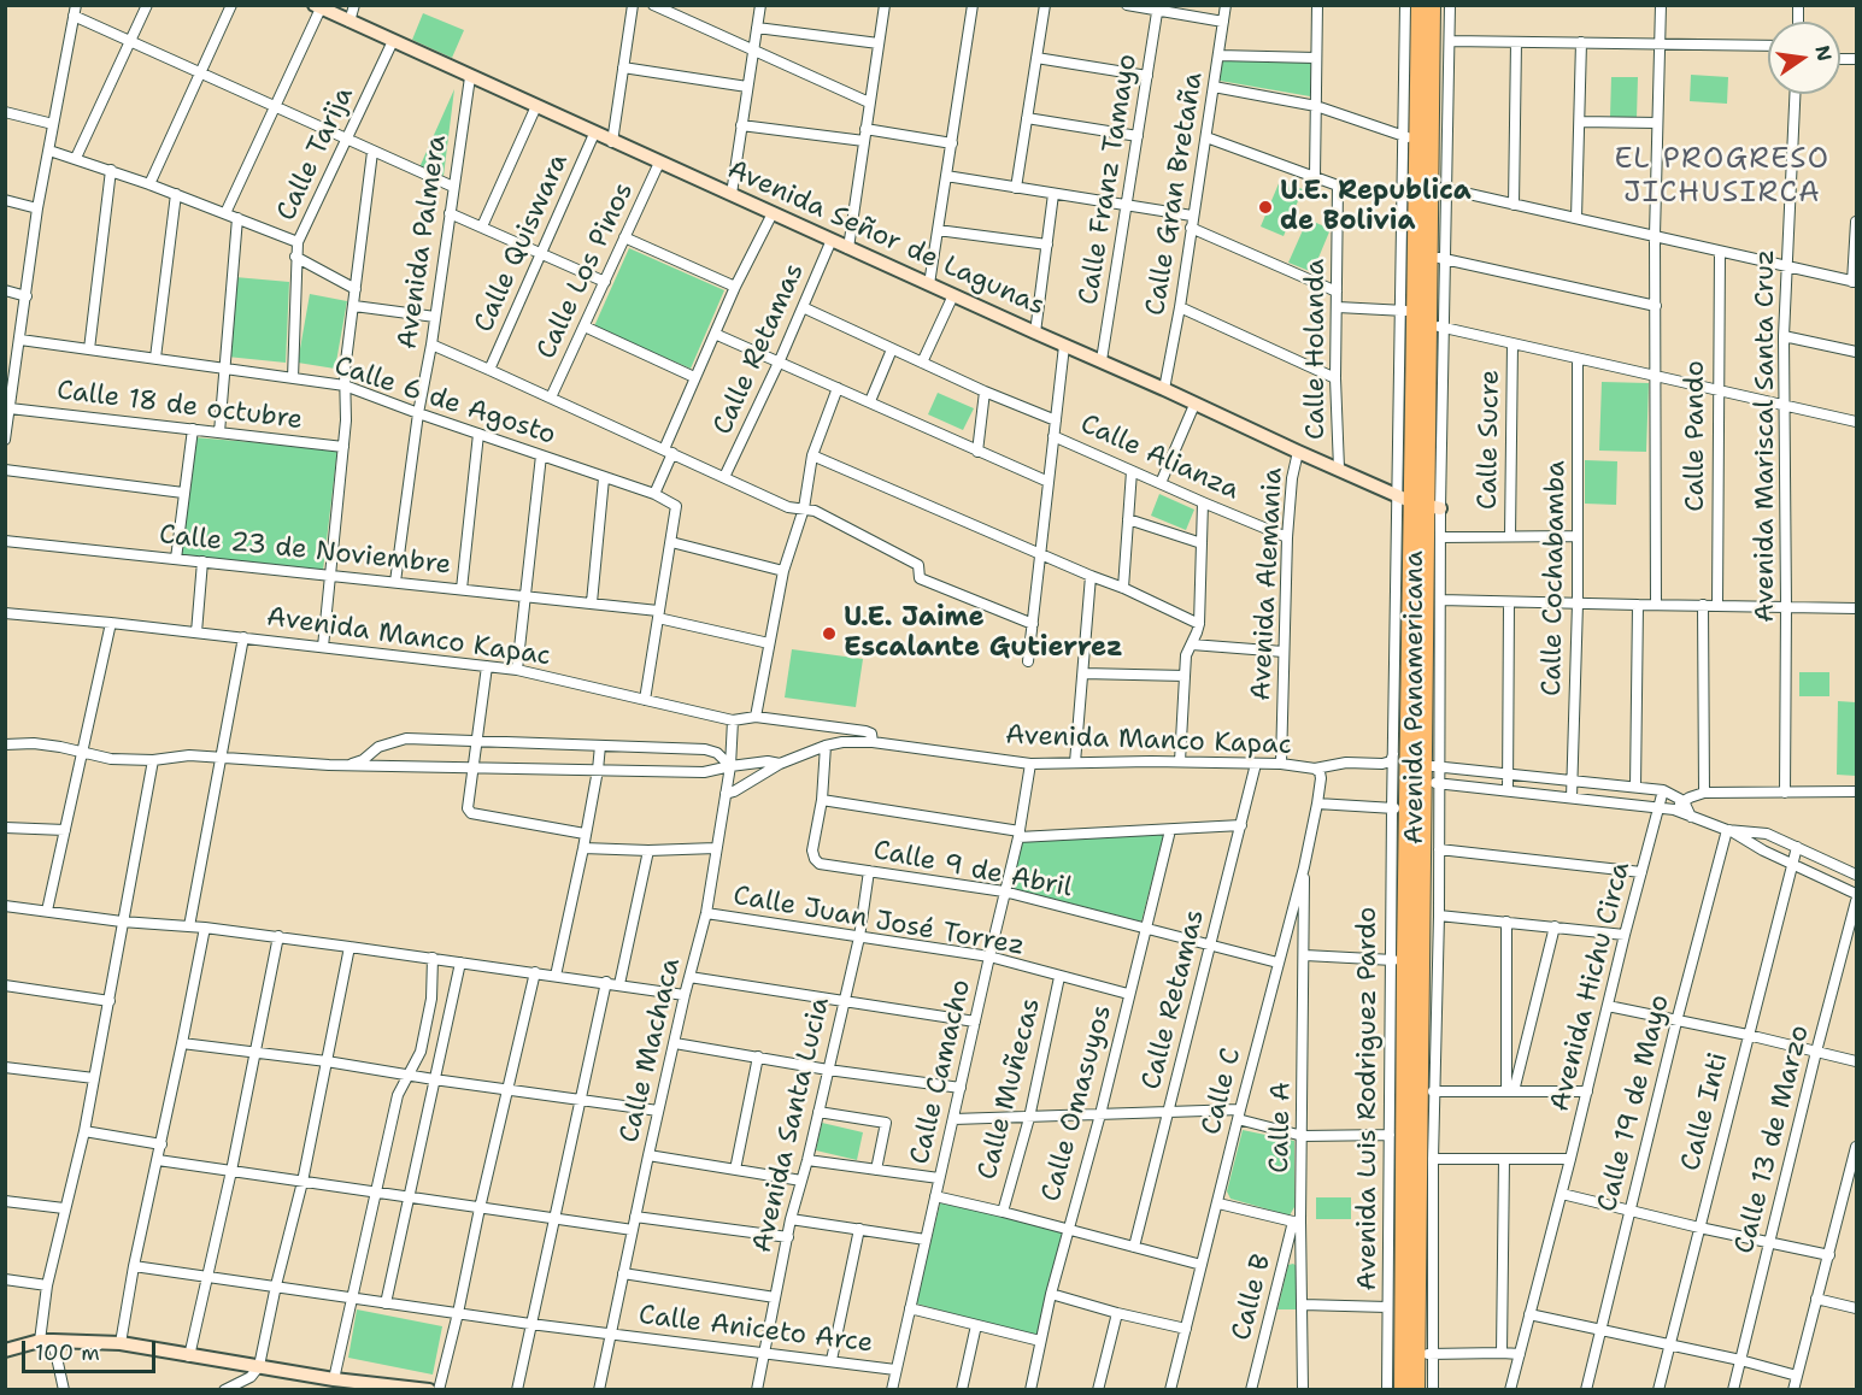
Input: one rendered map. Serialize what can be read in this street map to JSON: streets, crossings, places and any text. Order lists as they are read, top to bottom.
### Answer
{
  "streets": {
    "highway": ["Avenida Panamericana"],
    "street": [
      "Calle Tarija",
      "Calle Franz Tamayo",
      "Calle Gran Bretaña",
      "Avenida Señor de Lagunas",
      "Avenida Palmera",
      "Calle Quiswara",
      "Calle Los Pinos",
      "Calle Retamas",
      "Calle Holanda",
      "Calle 6 de Agosto",
      "Calle 18 de octubre",
      "Calle Pando",
      "Avenida Mariscal Santa Cruz",
      "Calle Sucre",
      "Calle Alianza",
      "Calle 23 de Noviembre",
      "Calle Cochabamba",
      "Avenida Alemania",
      "Avenida Manco Kapac",
      "Calle 9 de Abril",
      "Calle Juan José Torrez",
      "Avenida Hichu Circa",
      "Calle Machaca",
      "Calle Camacho",
      "Calle Muñecas",
      "Calle C",
      "Avenida Luis Rodriguez Pardo",
      "Calle Omasuyos",
      "Calle 19 de Mayo",
      "Calle Inti",
      "Avenida Santa Lucia",
      "Calle A",
      "Calle 13 de Marzo",
      "Calle B",
      "Calle Aniceto Arce"
    ]
  },
  "crossings": [
    ["Calle Tarija", "Avenida Señor de Lagunas"],
    ["Calle Tarija", "Calle 6 de Agosto"],
    ["Calle Franz Tamayo", "Avenida Señor de Lagunas"],
    ["Calle Gran Bretaña", "Avenida Señor de Lagunas"],
    ["Avenida Señor de Lagunas", "Avenida Palmera"],
    ["Avenida Señor de Lagunas", "Calle Quiswara"],
    ["Avenida Señor de Lagunas", "Calle Los Pinos"],
    ["Avenida Señor de Lagunas", "Calle Retamas"],
    ["Avenida Señor de Lagunas", "Calle Holanda"],
    ["Avenida Señor de Lagunas", "Avenida Alemania"],
    ["Avenida Señor de Lagunas", "Avenida Panamericana"],
    ["Avenida Palmera", "Calle 6 de Agosto"],
    ["Avenida Palmera", "Calle 23 de Noviembre"],
    ["Calle Retamas", "Avenida Manco Kapac"],
    ["Calle Retamas", "Calle 9 de Abril"],
    ["Calle Alianza", "Avenida Alemania"],
    ["Avenida Alemania", "Avenida Manco Kapac"],
    ["Avenida Manco Kapac", "Calle Machaca"],
    ["Avenida Manco Kapac", "Calle Camacho"],
    ["Avenida Manco Kapac", "Calle C"],
    ["Avenida Panamericana", "Avenida Luis Rodriguez Pardo"],
    ["Calle 9 de Abril", "Calle Camacho"],
    ["Calle 9 de Abril", "Calle C"],
    ["Calle 9 de Abril", "Calle Omasuyos"],
    ["Calle 9 de Abril", "Avenida Santa Lucia"],
    ["Calle Juan José Torrez", "Calle Machaca"],
    ["Calle Juan José Torrez", "Calle Camacho"],
    ["Calle Juan José Torrez", "Calle Muñecas"],
    ["Calle Juan José Torrez", "Calle Omasuyos"],
    ["Calle Juan José Torrez", "Avenida Santa Lucia"],
    ["Calle Machaca", "Calle Aniceto Arce"],
    ["Calle Camacho", "Calle Aniceto Arce"],
    ["Calle C", "Calle A"],
    ["Avenida Santa Lucia", "Calle Aniceto Arce"],
    ["Calle A", "Calle B"]
  ],
  "districts": ["EL PROGRESO JICHUSIRCA"],
  "places": ["U.E. Republica de Bolivia", "U.E. Jaime Escalante Gutierrez"],
  "scale_bar": "100 m",
  "north": "right"
}
